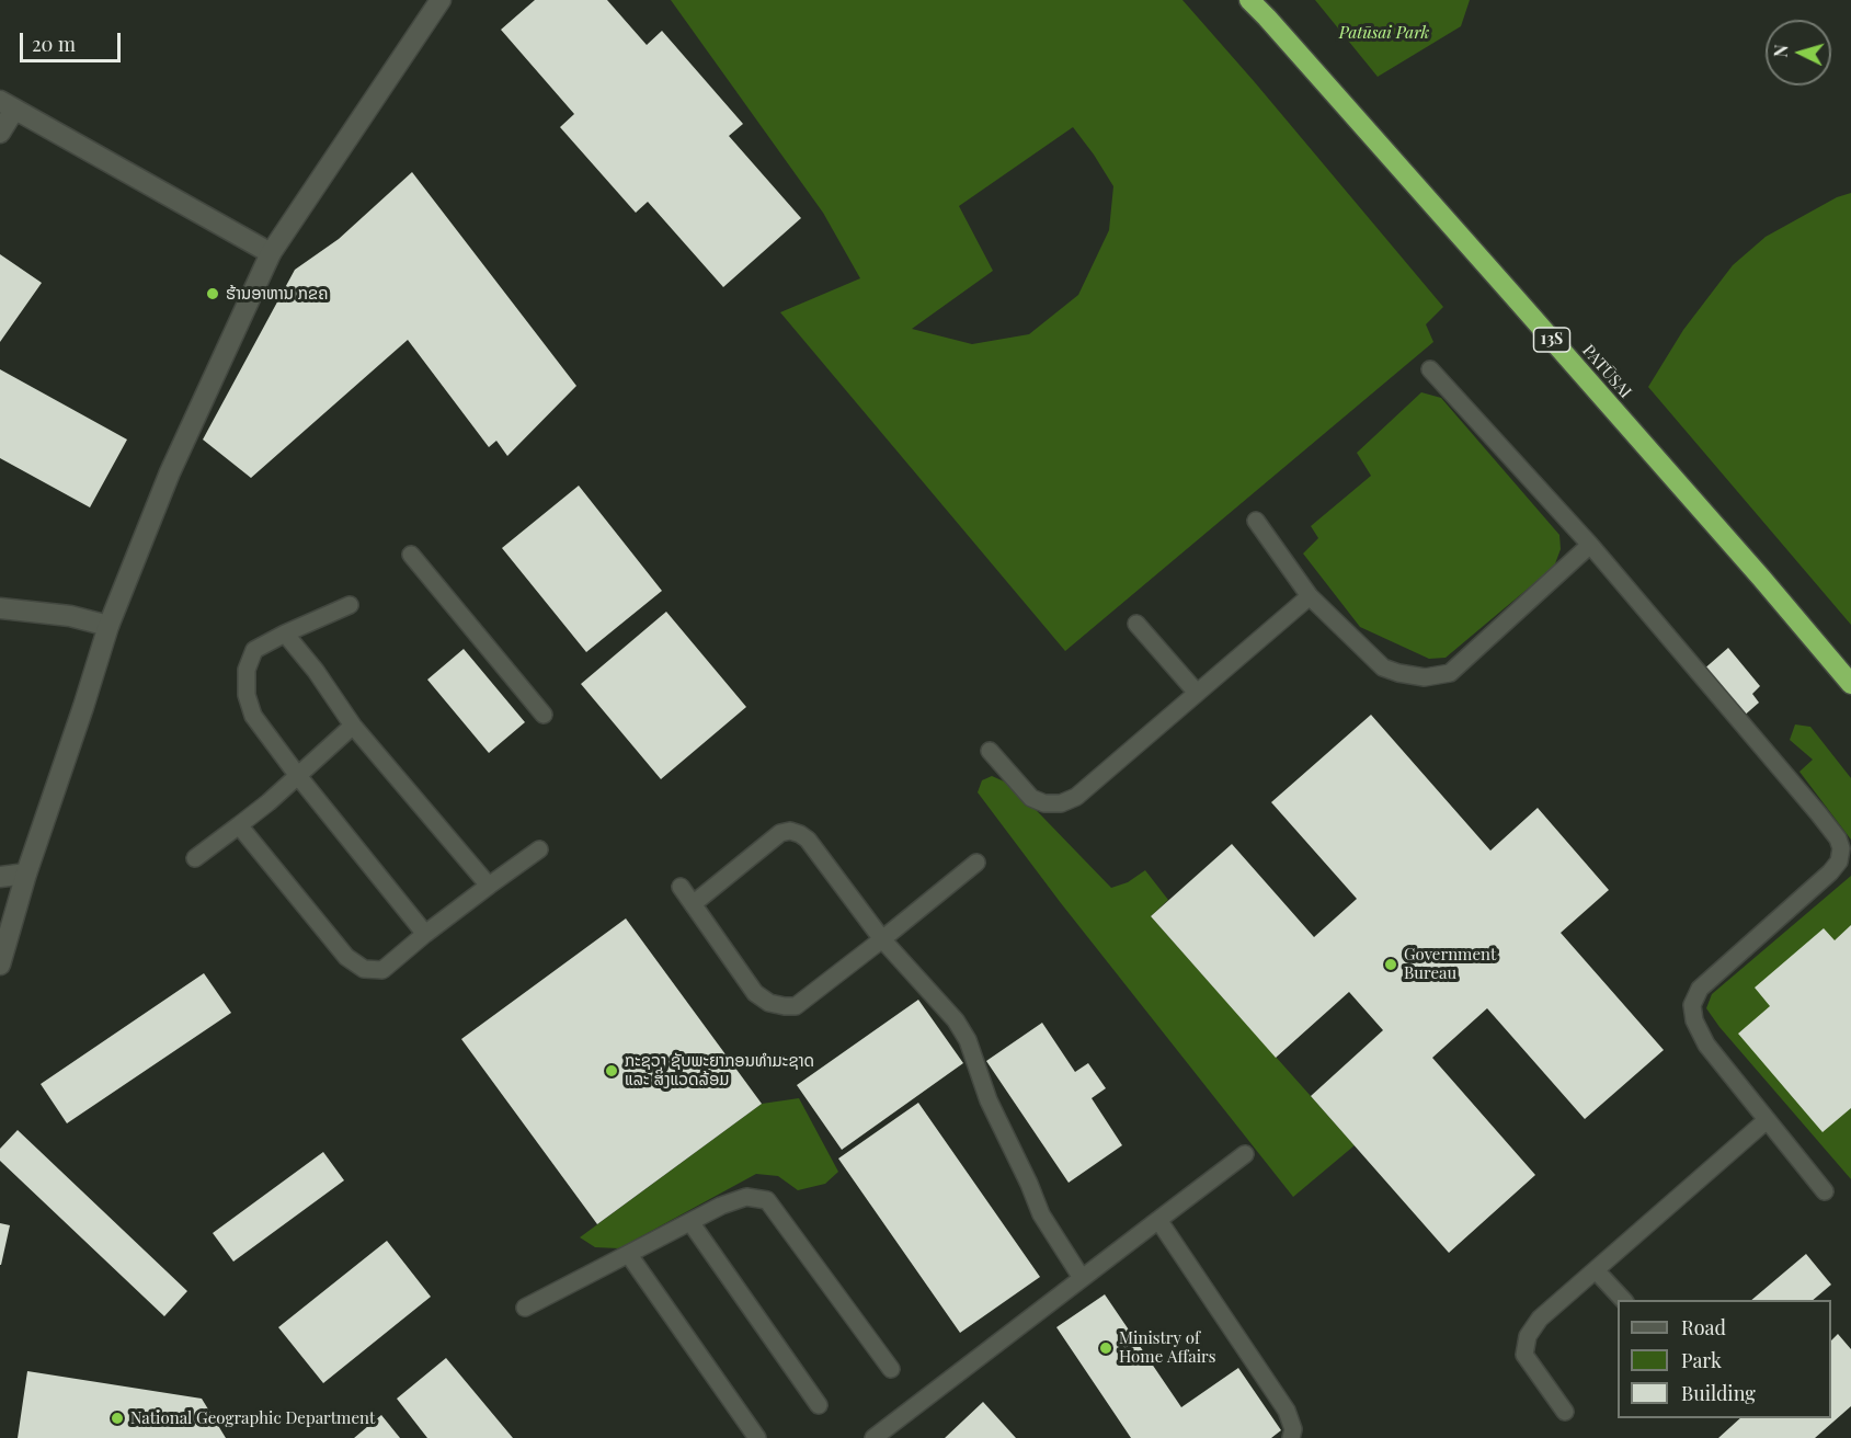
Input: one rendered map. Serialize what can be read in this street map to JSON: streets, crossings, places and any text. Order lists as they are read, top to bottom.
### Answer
{
  "streets": {
    "highway": ["13S", "PATŪSAI"]
  },
  "parks": ["Patūsai Park"],
  "places": [
    "ຮ້ານອາຫານ ກຂຄ",
    "Government Bureau",
    "ກະຊວງ ຊັບພະຍາກອນທຳມະຊາດ ແລະ ສິ່ງແວດລ້ອມ",
    "Ministry of Home Affairs",
    "National Geographic Department"
  ],
  "legend": ["Road", "Park", "Building"],
  "scale_bar": "20 m",
  "north": "left"
}
